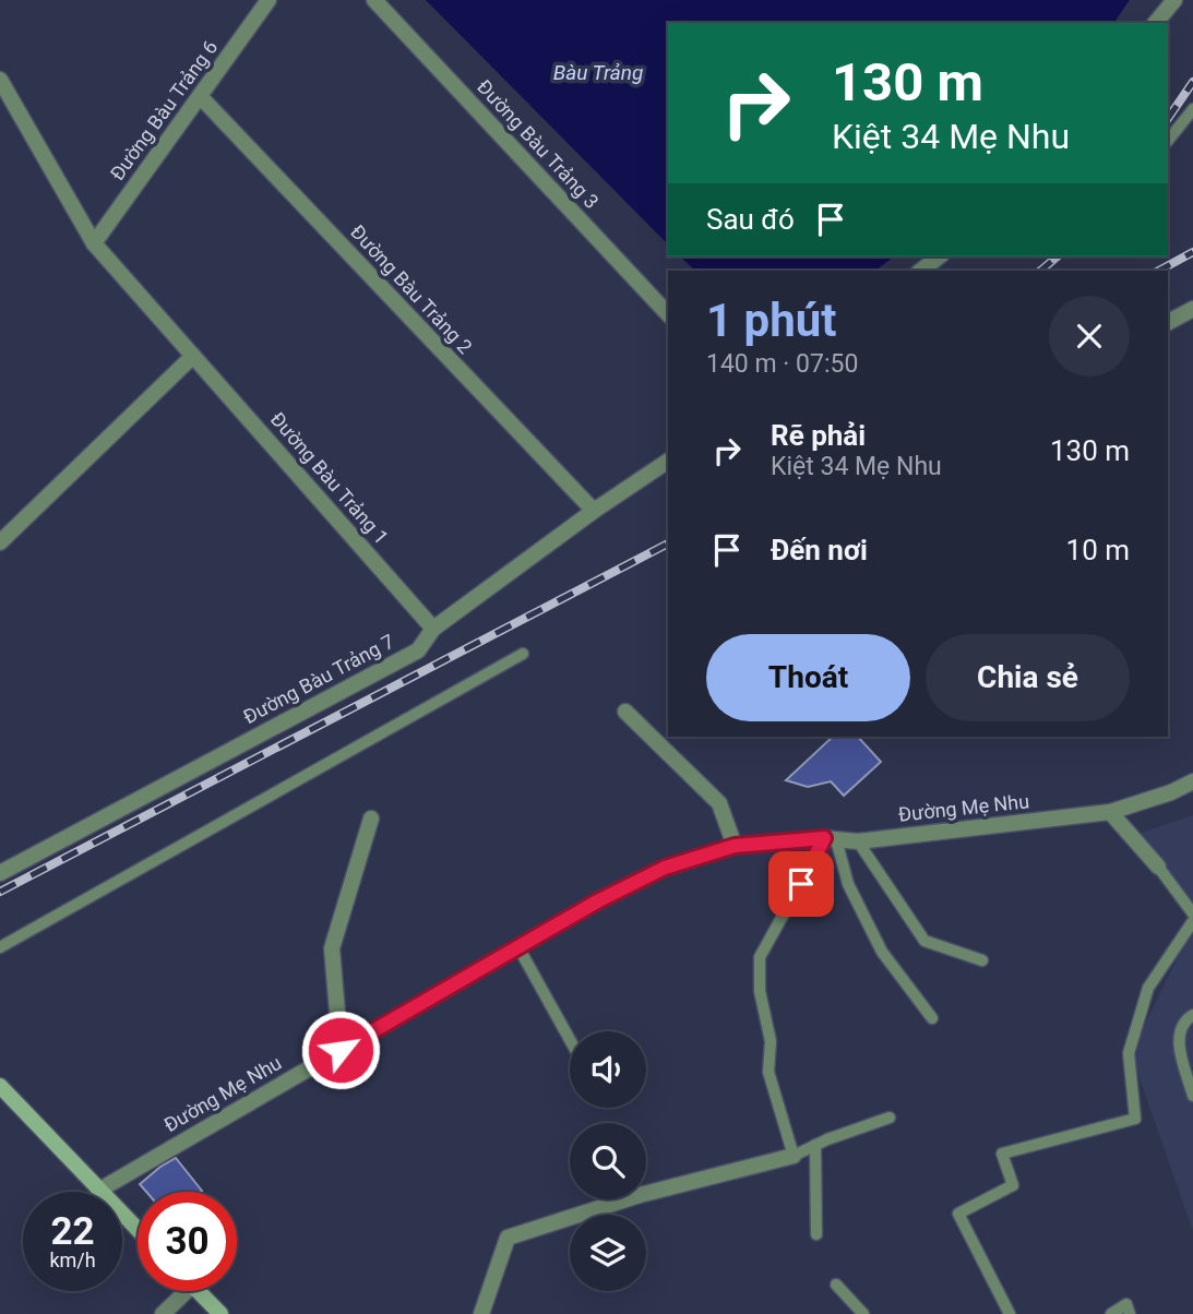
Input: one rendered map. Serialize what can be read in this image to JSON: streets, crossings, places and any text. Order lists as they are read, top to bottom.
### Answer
{
  "streets": {
    "street": [
      "Đường Bàu Trảng 6",
      "Đường Bàu Trảng 3",
      "Đường Bàu Trảng 2",
      "Đường Bàu Trảng 1",
      "Đường Bàu Trảng 7",
      "Đường Mẹ Nhu"
    ]
  },
  "crossings": [
    ["Đường Bàu Trảng 6", "Đường Bàu Trảng 2"],
    ["Đường Bàu Trảng 6", "Đường Bàu Trảng 1"],
    ["Đường Bàu Trảng 2", "Đường Bàu Trảng 7"],
    ["Đường Bàu Trảng 1", "Đường Bàu Trảng 7"]
  ],
  "water": ["Bàu Trảng"],
  "page": {
    "turn": ["130 m", "Kiệt 34 Mẹ Nhu"],
    "then": "Sau đó",
    "heading": ["1 phút", "140 m · 07:50"],
    "list": [
      {
        "name": "Rẽ phải",
        "note": "Kiệt 34 Mẹ Nhu",
        "value": "130 m"
      },
      {
        "name": "Đến nơi",
        "value": "10 m"
      }
    ],
    "buttons": ["Thoát", "Chia sẻ"],
    "speed": "22 km/h",
    "limit": "30"
  }
}
